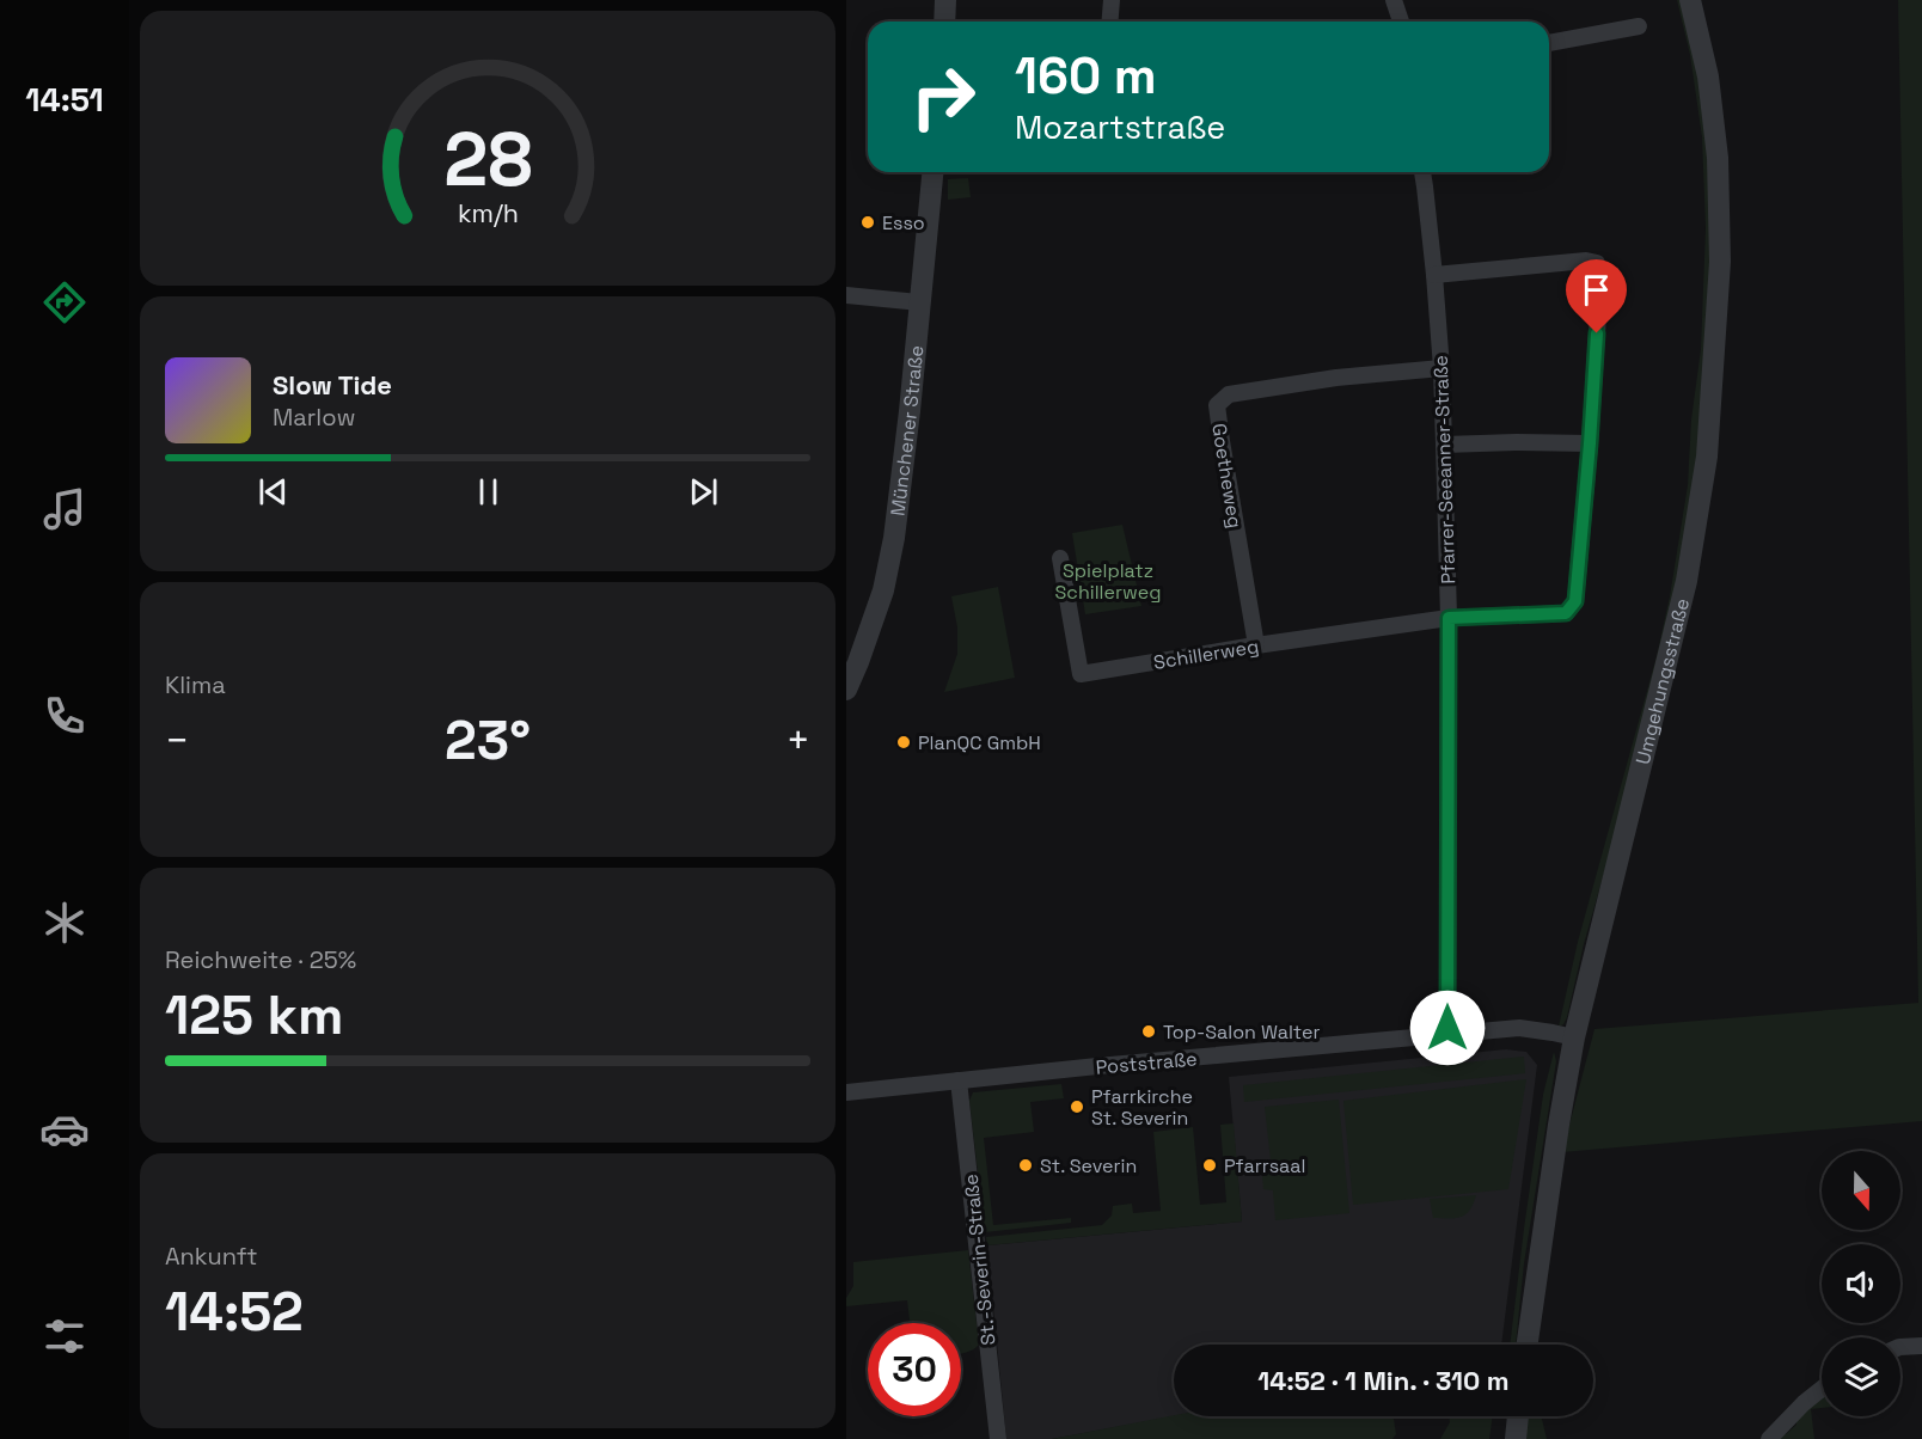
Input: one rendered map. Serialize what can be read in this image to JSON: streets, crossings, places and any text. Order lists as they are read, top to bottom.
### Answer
{
  "streets": {
    "street": [
      "Münchener Straße",
      "Pfarrer-Seeanner-Straße",
      "Goetheweg",
      "Schillerweg",
      "Umgehungsstraße",
      "Poststraße",
      "St.-Severin-Straße"
    ]
  },
  "crossings": [
    ["Pfarrer-Seeanner-Straße", "Goetheweg"],
    ["Pfarrer-Seeanner-Straße", "Schillerweg"],
    ["Pfarrer-Seeanner-Straße", "Poststraße"],
    ["Goetheweg", "Schillerweg"],
    ["Umgehungsstraße", "Poststraße"],
    ["Poststraße", "St.-Severin-Straße"]
  ],
  "parks": ["Spielplatz Schillerweg"],
  "places": [
    "Esso",
    "PlanQC GmbH",
    "Top-Salon Walter",
    "Pfarrkirche St. Severin",
    "St. Severin",
    "Pfarrsaal"
  ],
  "north": "bottom",
  "page": {
    "tabs": "14:51",
    "turn": ["160 m", "Mozartstraße"],
    "song": ["Slow Tide", "Marlow"],
    "tile": [
      "Klima",
      ["Reichweite · 25%", "125 km"],
      ["Ankunft", "14:52"]
    ],
    "heat": ["−", "23°", "+"],
    "limit": "30",
    "trip": "14:52 · 1 Min. · 310 m",
    "gauge": ["28", "km/h"]
  }
}
